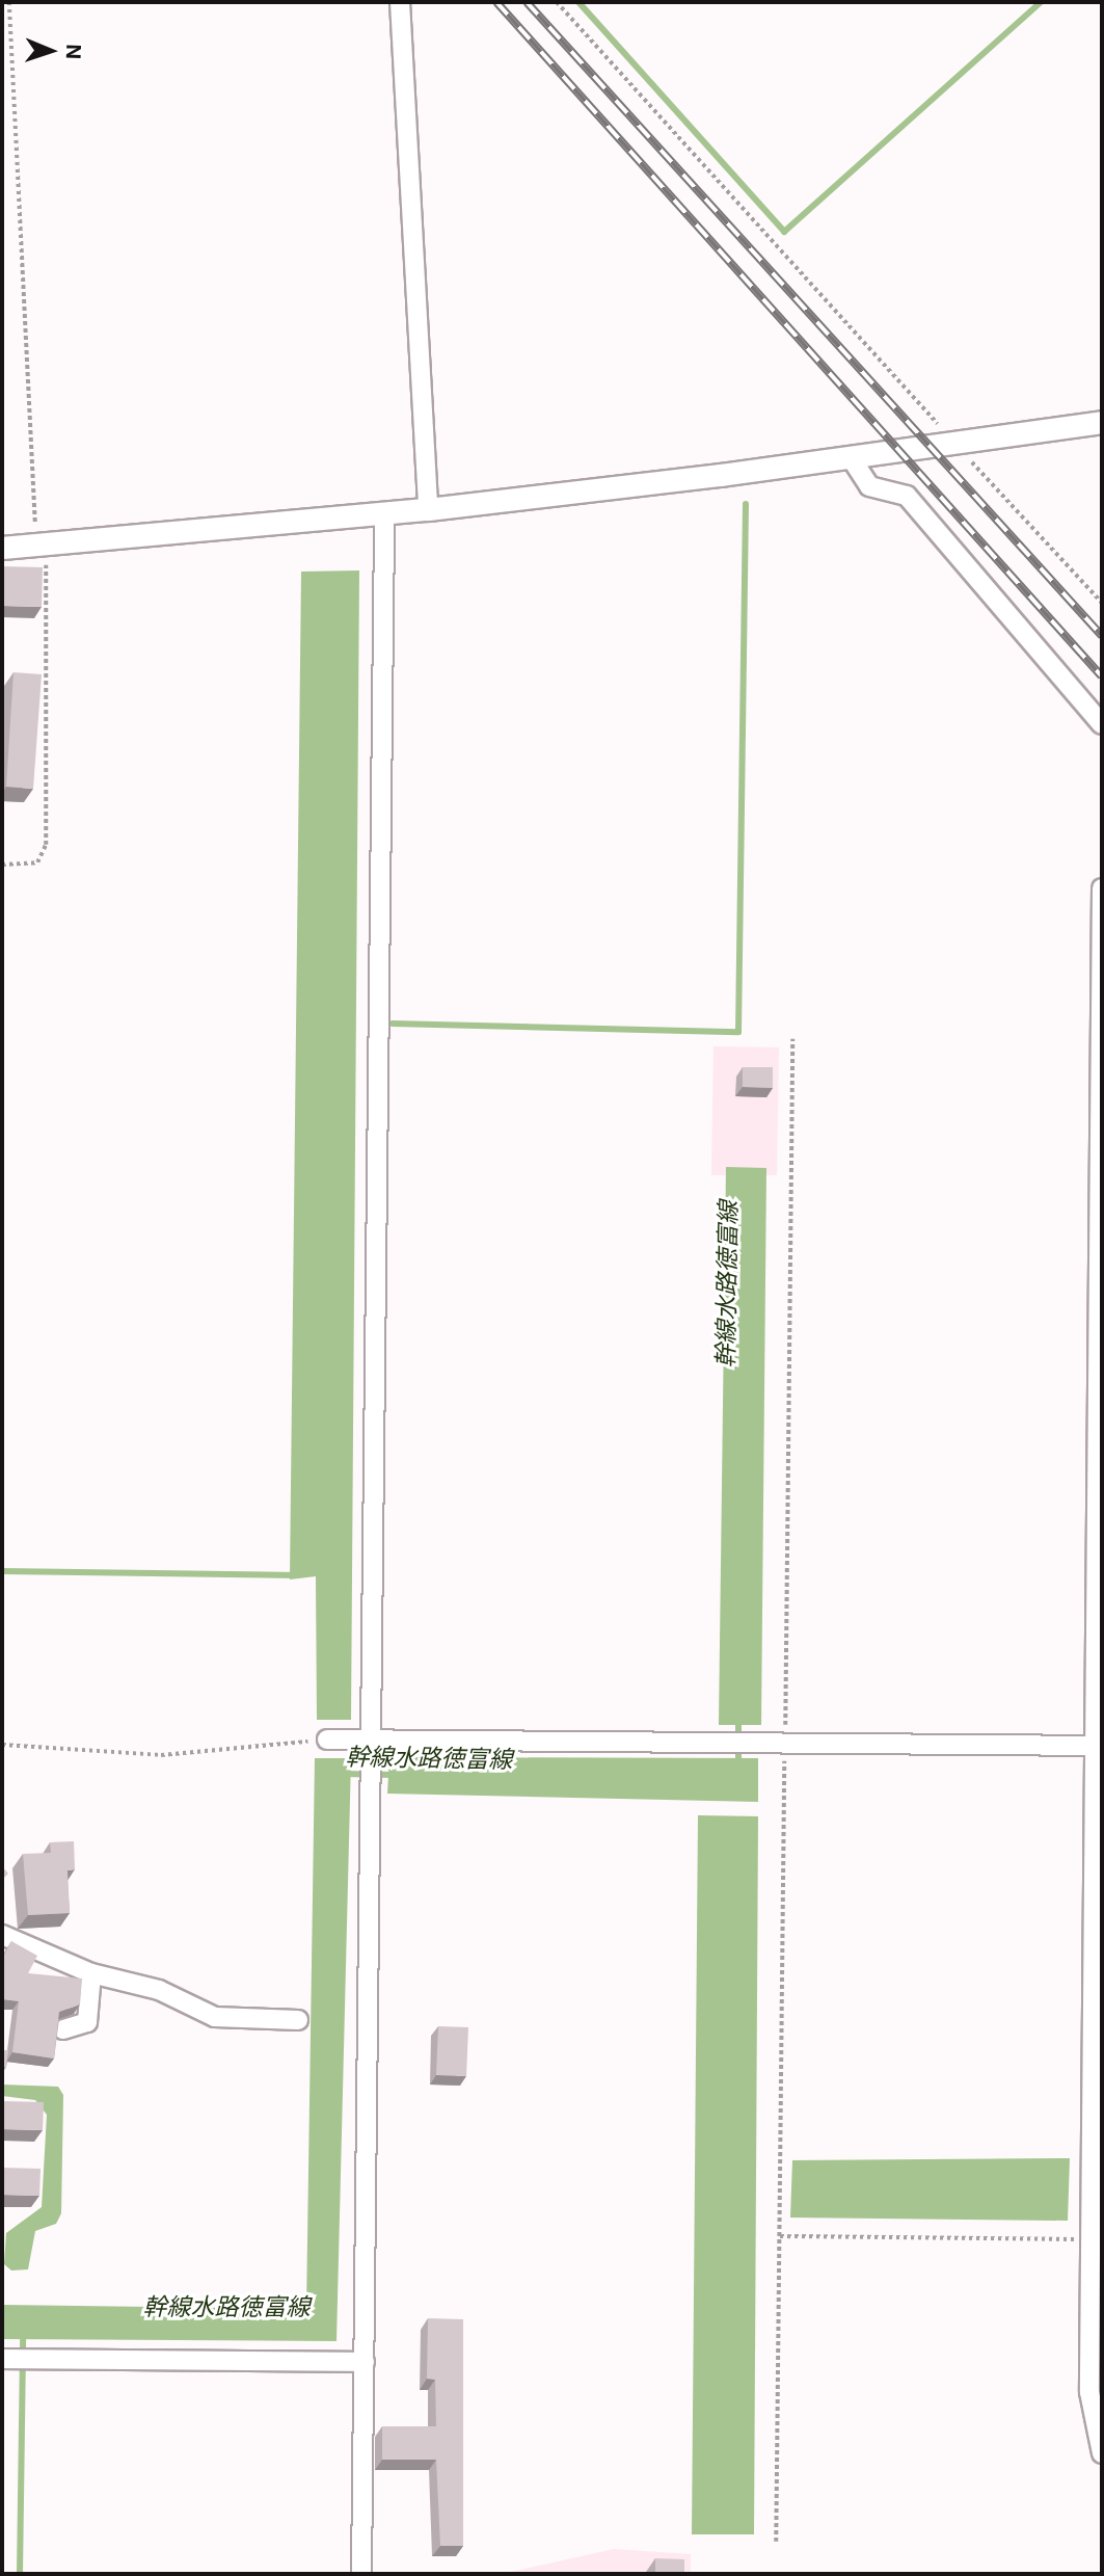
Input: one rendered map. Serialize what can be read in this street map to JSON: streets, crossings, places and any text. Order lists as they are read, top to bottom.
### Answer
{
  "water": ["幹線水路徳富線"],
  "north": "right"
}
